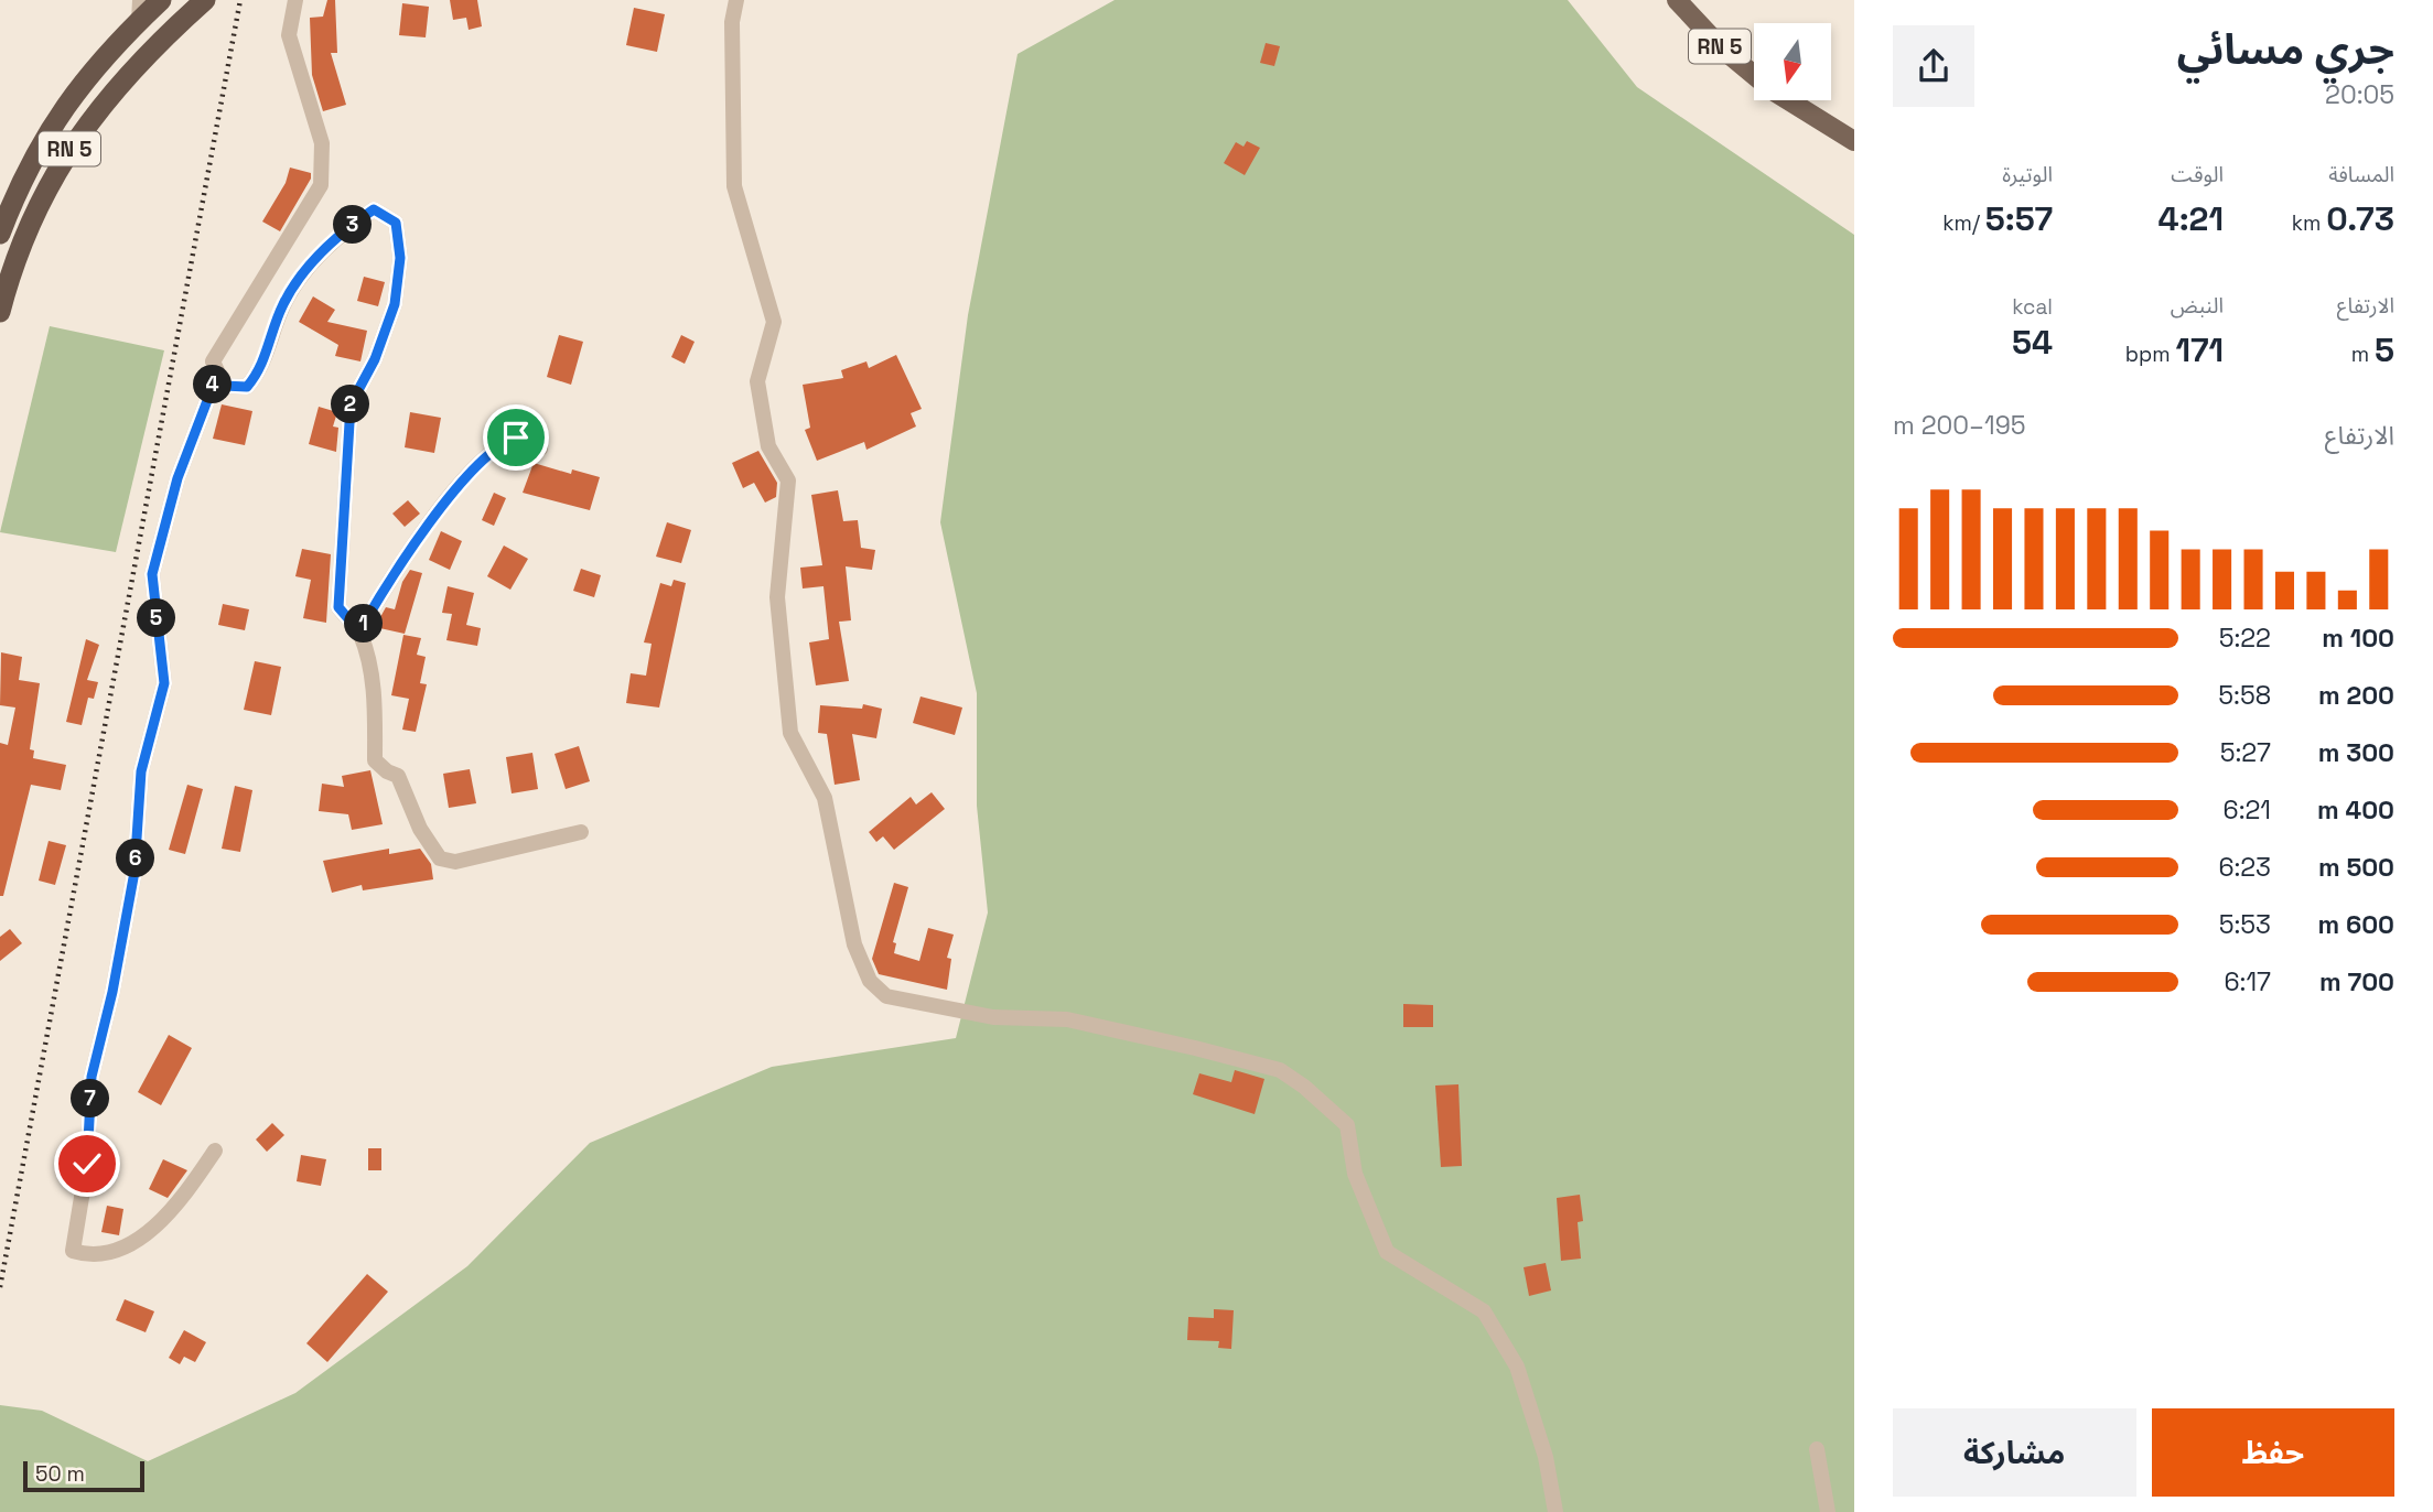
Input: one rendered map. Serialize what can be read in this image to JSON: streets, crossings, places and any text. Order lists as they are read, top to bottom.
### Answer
{
  "streets": {
    "highway": ["RN 5"]
  },
  "scale_bar": "50 m",
  "north": "bottom",
  "page": {
    "heading": ["جري مسائي", "20:05"],
    "stats": [
      ["المسافة", "0.73 km"],
      ["الوقت", "4:21"],
      ["الوتيرة", "5:57 /km"],
      ["الارتفاع", "5 m"],
      ["النبض", "171 bpm"],
      ["kcal", "54"]
    ],
    "pins": [
      "3",
      "4",
      "2",
      "5",
      "1",
      "6",
      "7"
    ],
    "chart": ["الارتفاع", "195–200 m"],
    "list": [
      {
        "name": "100 m",
        "note": "5:22"
      },
      {
        "name": "200 m",
        "note": "5:58"
      },
      {
        "name": "300 m",
        "note": "5:27"
      },
      {
        "name": "400 m",
        "note": "6:21"
      },
      {
        "name": "500 m",
        "note": "6:23"
      },
      {
        "name": "600 m",
        "note": "5:53"
      },
      {
        "name": "700 m",
        "note": "6:17"
      }
    ],
    "buttons": ["حفظ", "مشاركة"],
    "scale": "50 m"
  }
}
